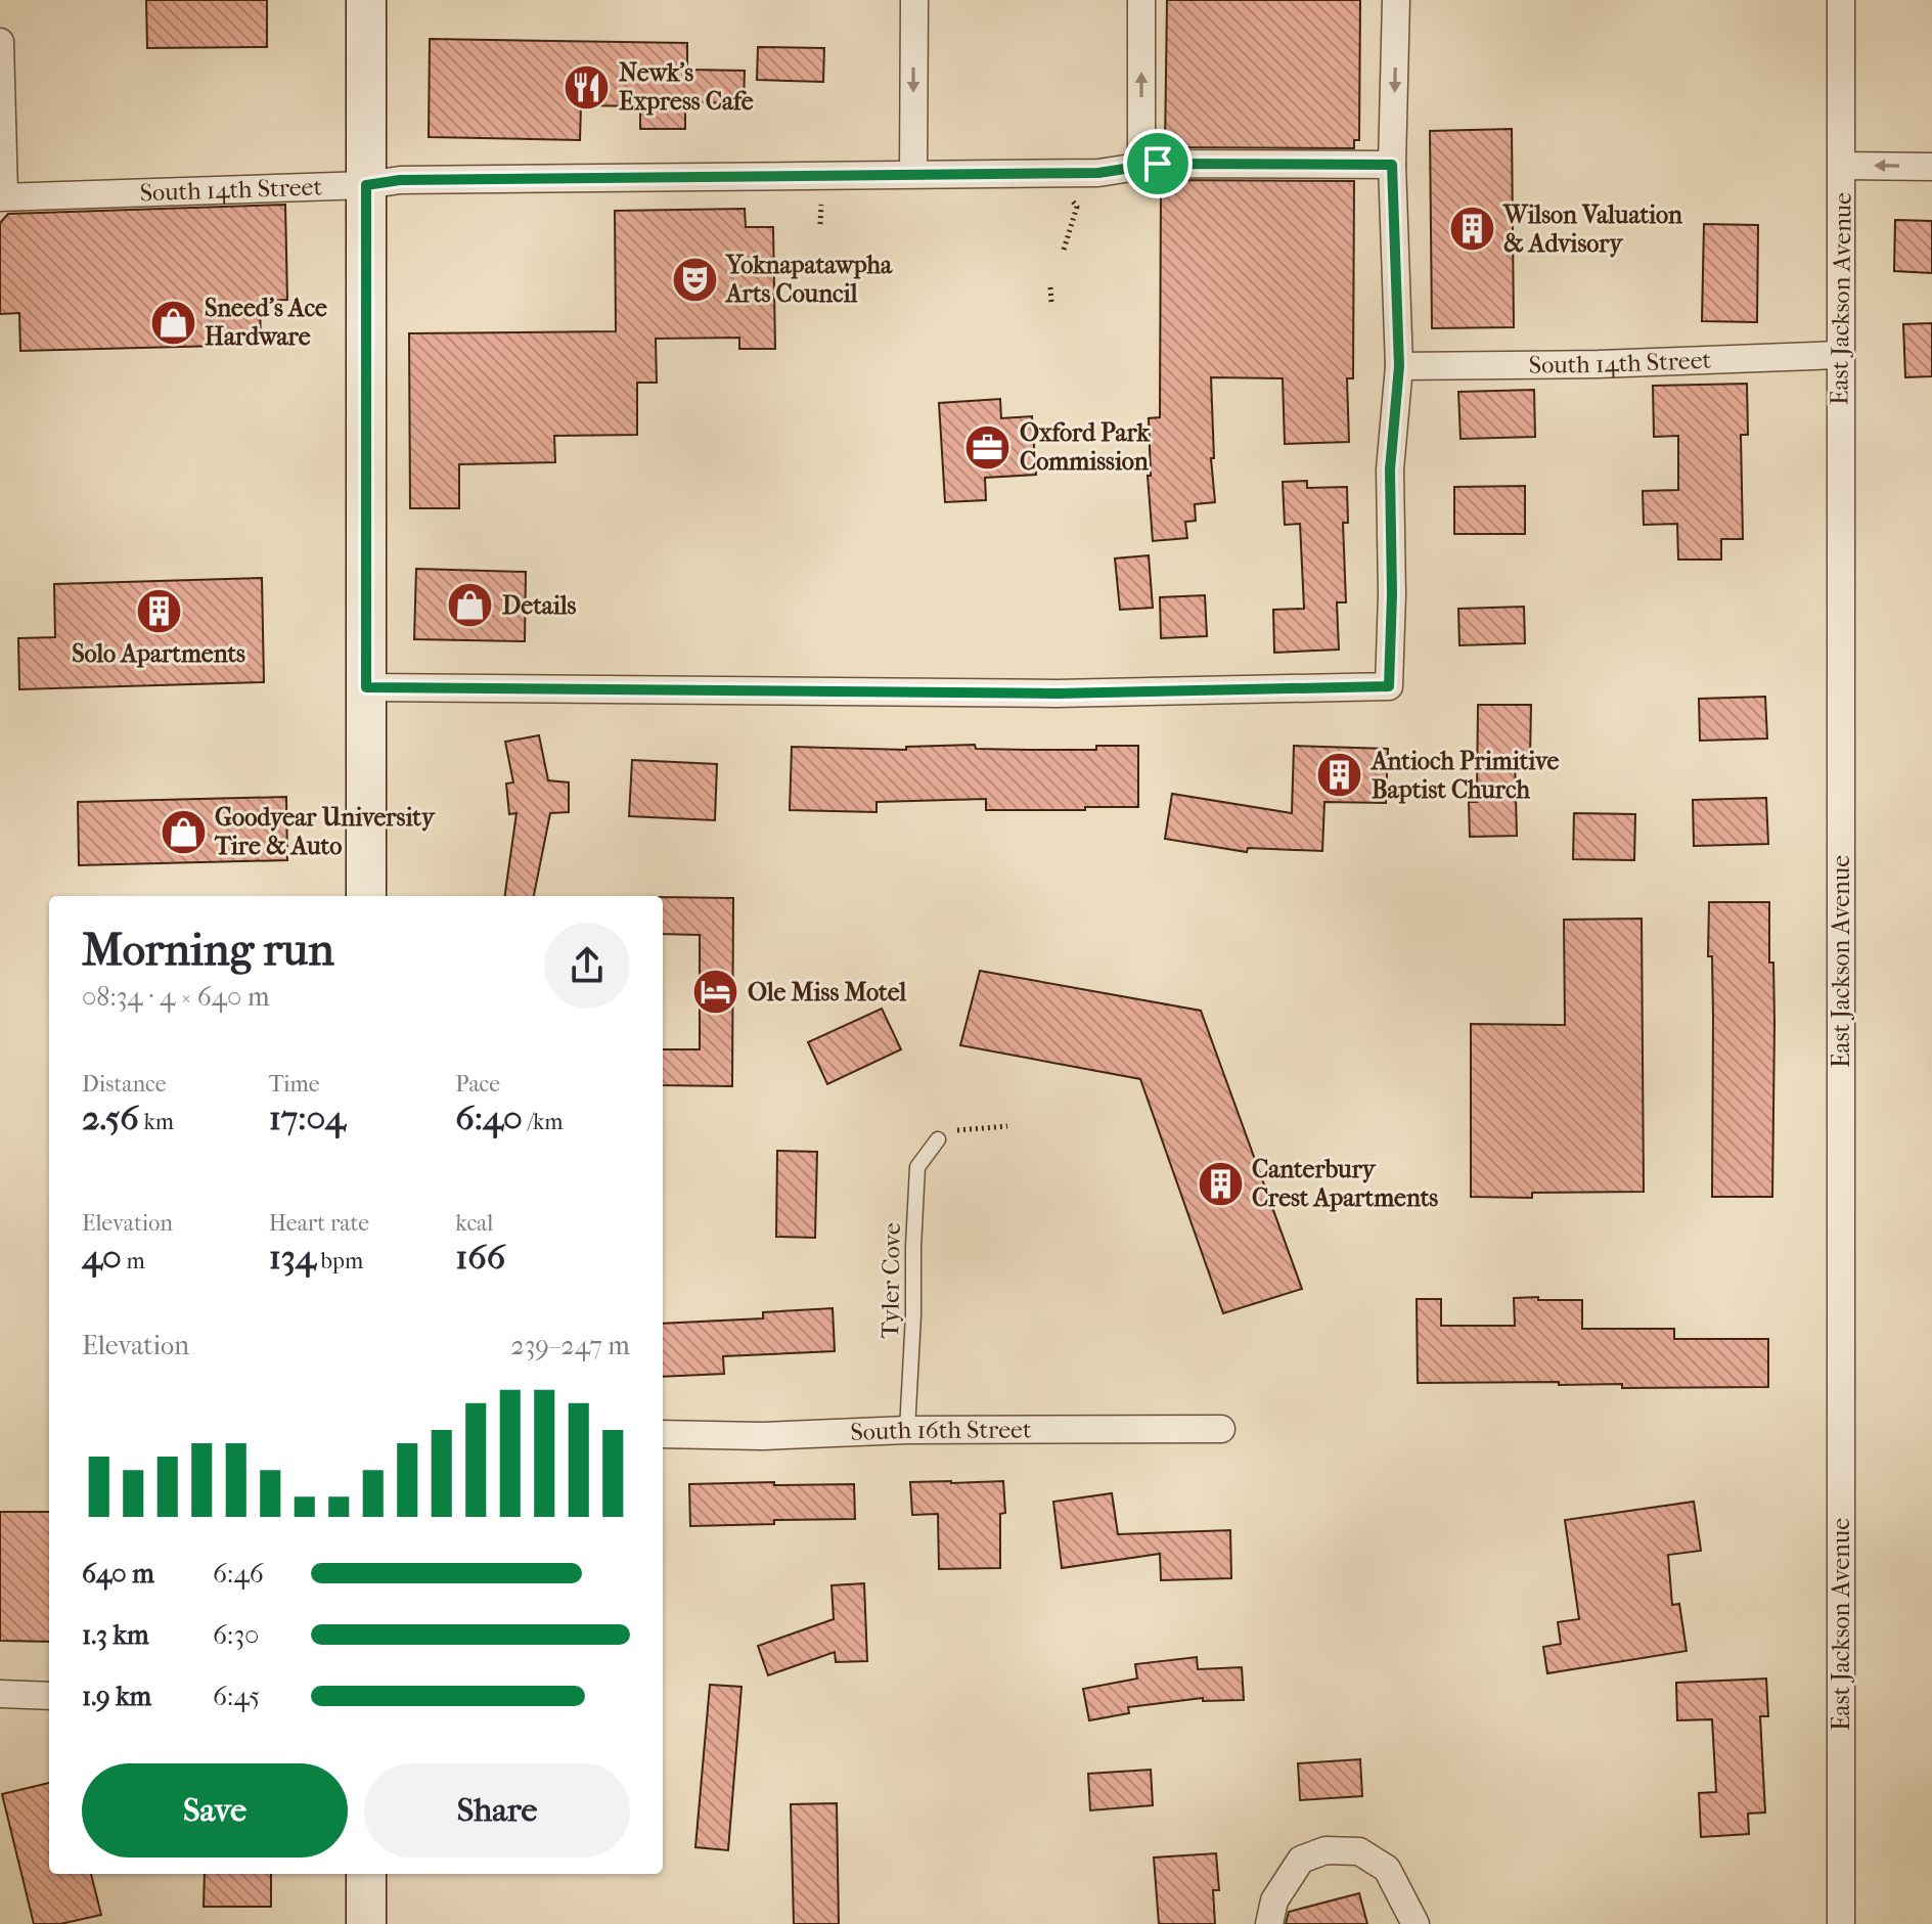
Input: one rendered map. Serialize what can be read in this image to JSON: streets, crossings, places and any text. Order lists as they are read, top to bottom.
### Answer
{
  "streets": {
    "street": ["South 14th Street", "East Jackson Avenue", "South 16th Street"],
    "lane": ["Tyler Cove"]
  },
  "crossings": [
    ["South 14th Street", "East Jackson Avenue"],
    ["Tyler Cove", "South 16th Street"]
  ],
  "places": {
    "restaurant": ["Newk's Express Cafe"],
    "building": [
      "Wilson Valuation & Advisory",
      "Solo Apartments",
      "Antioch Primitive Baptist Church",
      "Canterbury Crest Apartments"
    ],
    "theatre": ["Yoknapatawpha Arts Council"],
    "shop": ["Sneed's Ace Hardware", "Details", "Goodyear University Tire & Auto"],
    "office": ["Oxford Park Commission"],
    "hotel": ["Ole Miss Motel"]
  },
  "page": {
    "heading": ["Morning run", "08:34 · 4 × 640 m"],
    "stats": [
      ["Distance", "2.56 km"],
      ["Time", "17:04"],
      ["Pace", "6:40 /km"],
      ["Elevation", "40 m"],
      ["Heart rate", "134 bpm"],
      ["kcal", "166"]
    ],
    "chart": ["Elevation", "239–247 m"],
    "list": [
      {
        "name": "640 m",
        "note": "6:46"
      },
      {
        "name": "1.3 km",
        "note": "6:30"
      },
      {
        "name": "1.9 km",
        "note": "6:45"
      }
    ],
    "buttons": ["Save", "Share"]
  }
}
